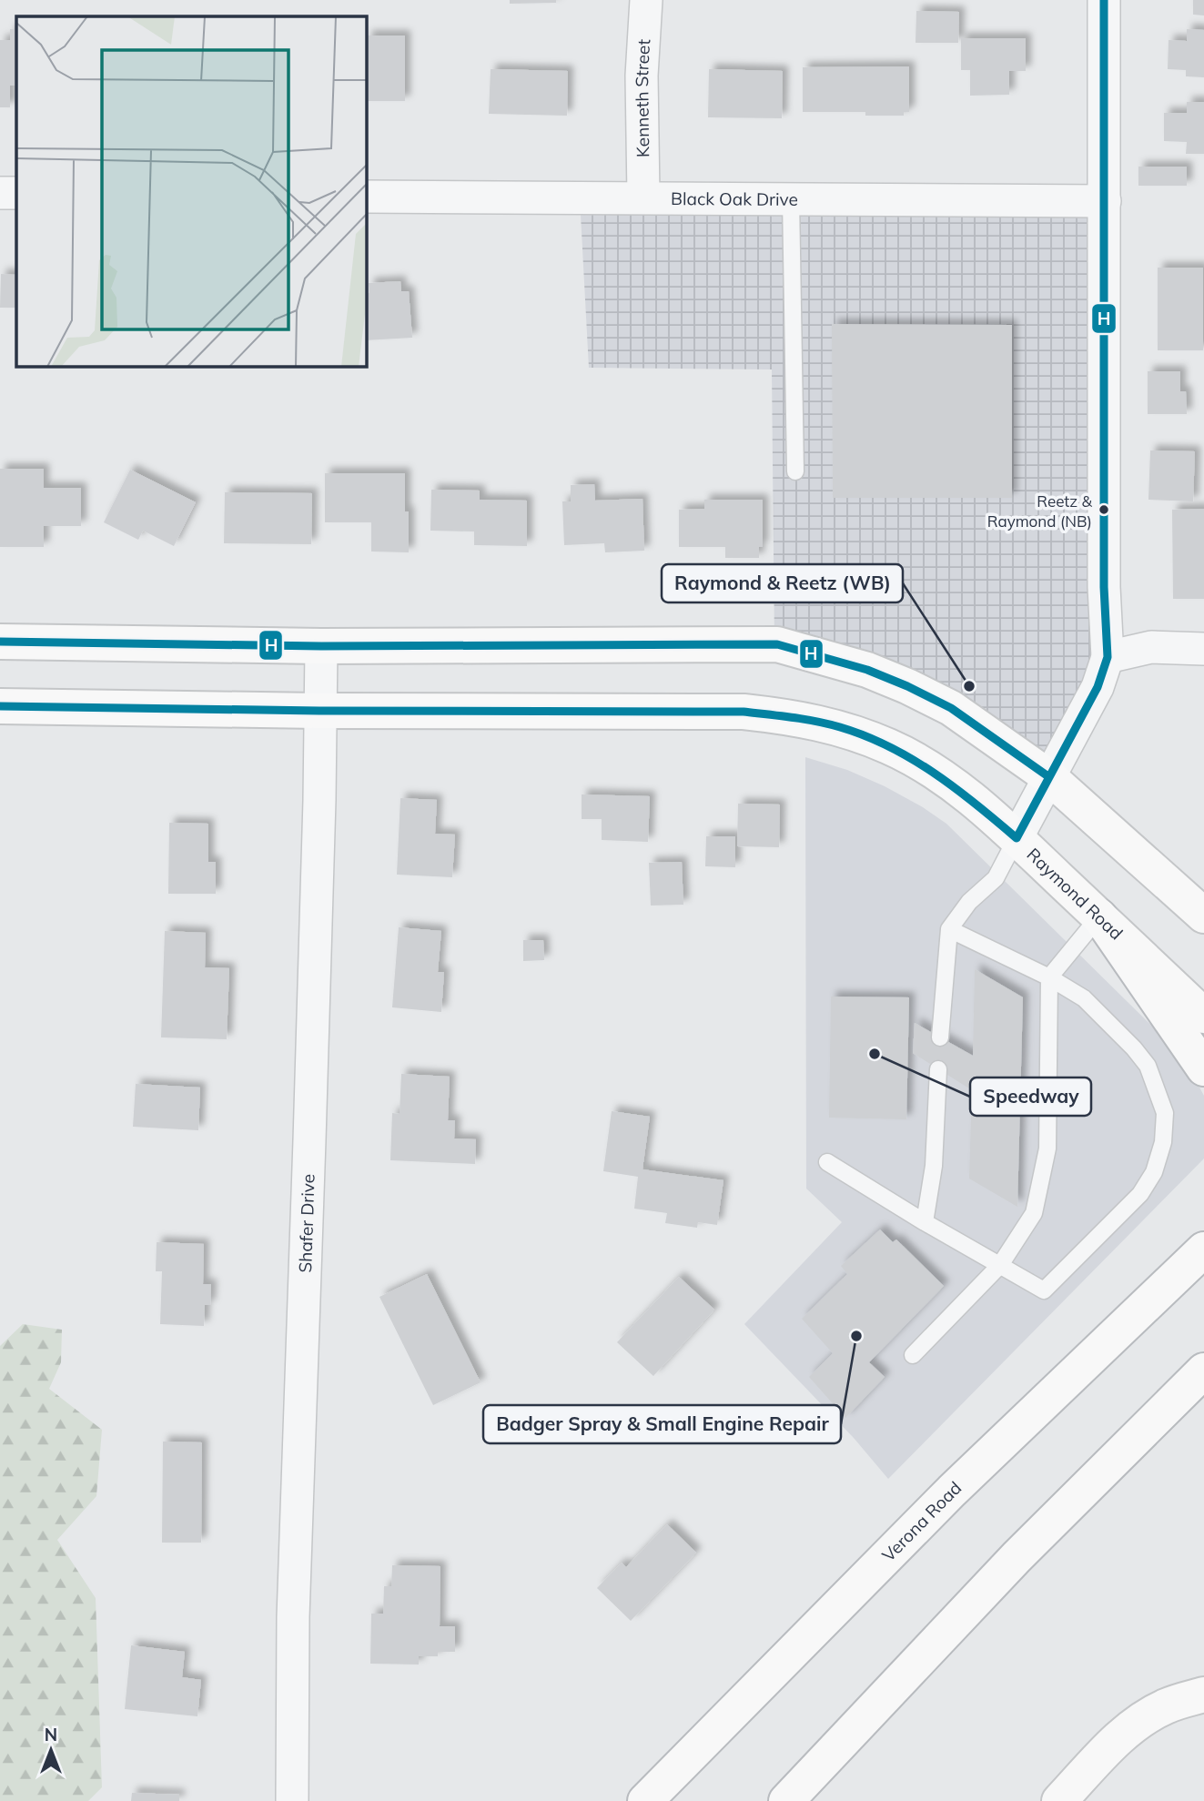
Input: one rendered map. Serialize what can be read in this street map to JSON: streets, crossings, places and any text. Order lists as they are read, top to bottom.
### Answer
{
  "streets": {
    "main road": ["Raymond Road", "Verona Road"],
    "street": ["Kenneth Street", "Black Oak Drive", "Shafer Drive"]
  },
  "crossings": [
    ["Kenneth Street", "Black Oak Drive"],
    ["Raymond Road", "Shafer Drive"]
  ],
  "places": [
    "Reetz & Raymond (NB)",
    "Raymond & Reetz (WB)",
    "Speedway",
    "Badger Spray & Small Engine Repair"
  ],
  "lines": ["transit line H"],
  "north": "top"
}
